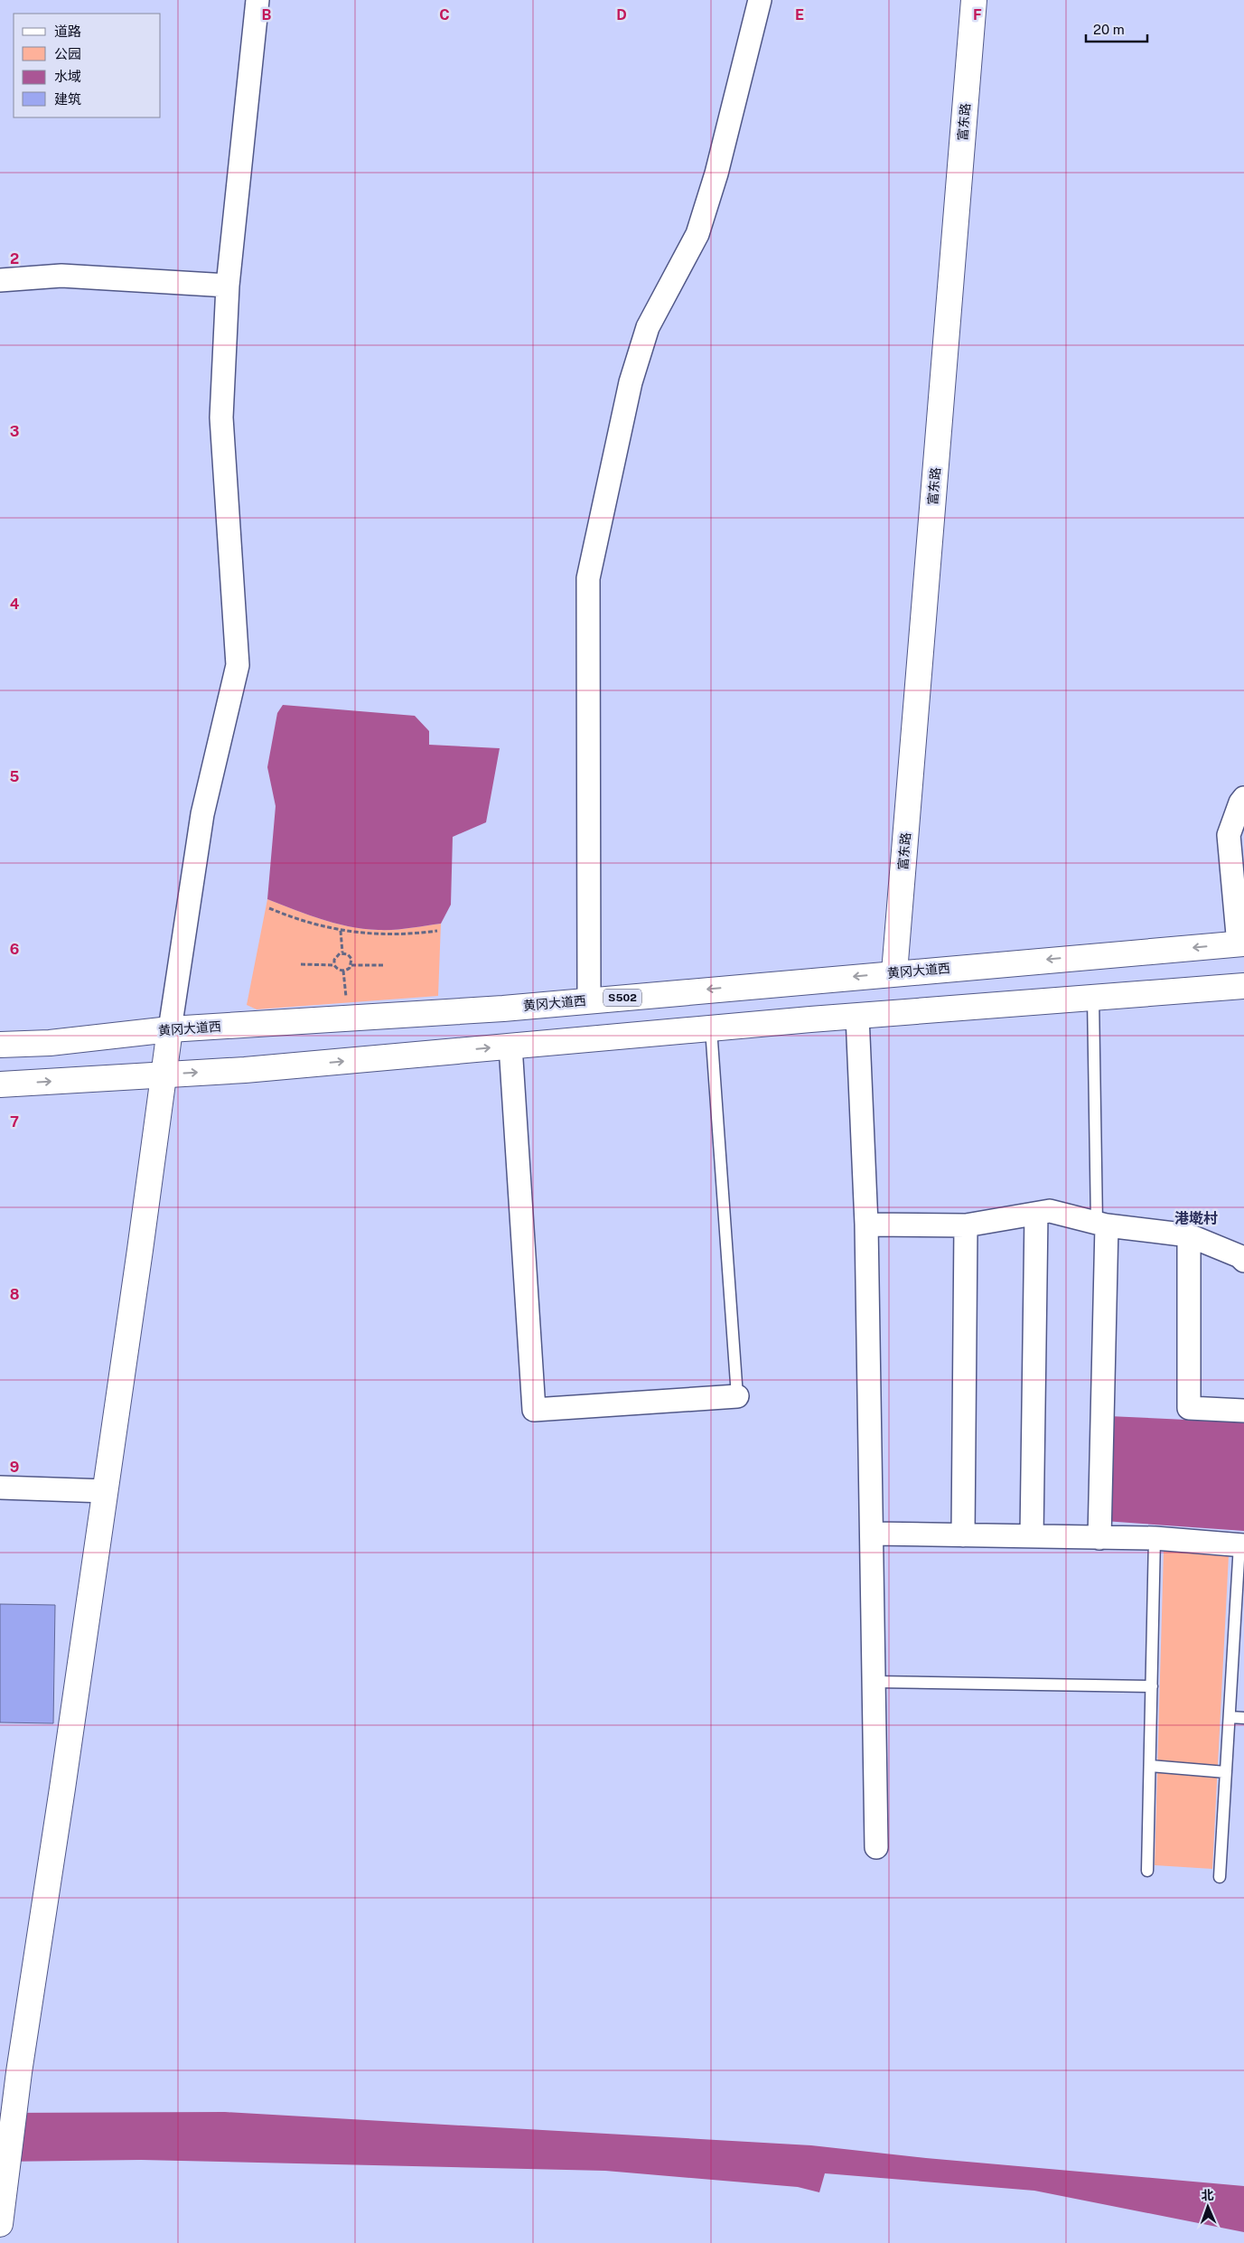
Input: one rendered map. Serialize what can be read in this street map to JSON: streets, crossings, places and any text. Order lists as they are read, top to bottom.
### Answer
{
  "streets": {
    "main road": ["富东路", "黄冈大道西", "S502"]
  },
  "crossings": [
    ["富东路", "黄冈大道西"]
  ],
  "districts": ["港墘村"],
  "legend": [
    "道路",
    "公园",
    "水域",
    "建筑"
  ],
  "scale_bar": "20 m",
  "north": "top",
  "grid": {
    "columns": [
      "B",
      "C",
      "D",
      "E",
      "F"
    ],
    "rows": [
      "2",
      "3",
      "4",
      "5",
      "6",
      "7",
      "8",
      "9"
    ]
  }
}
